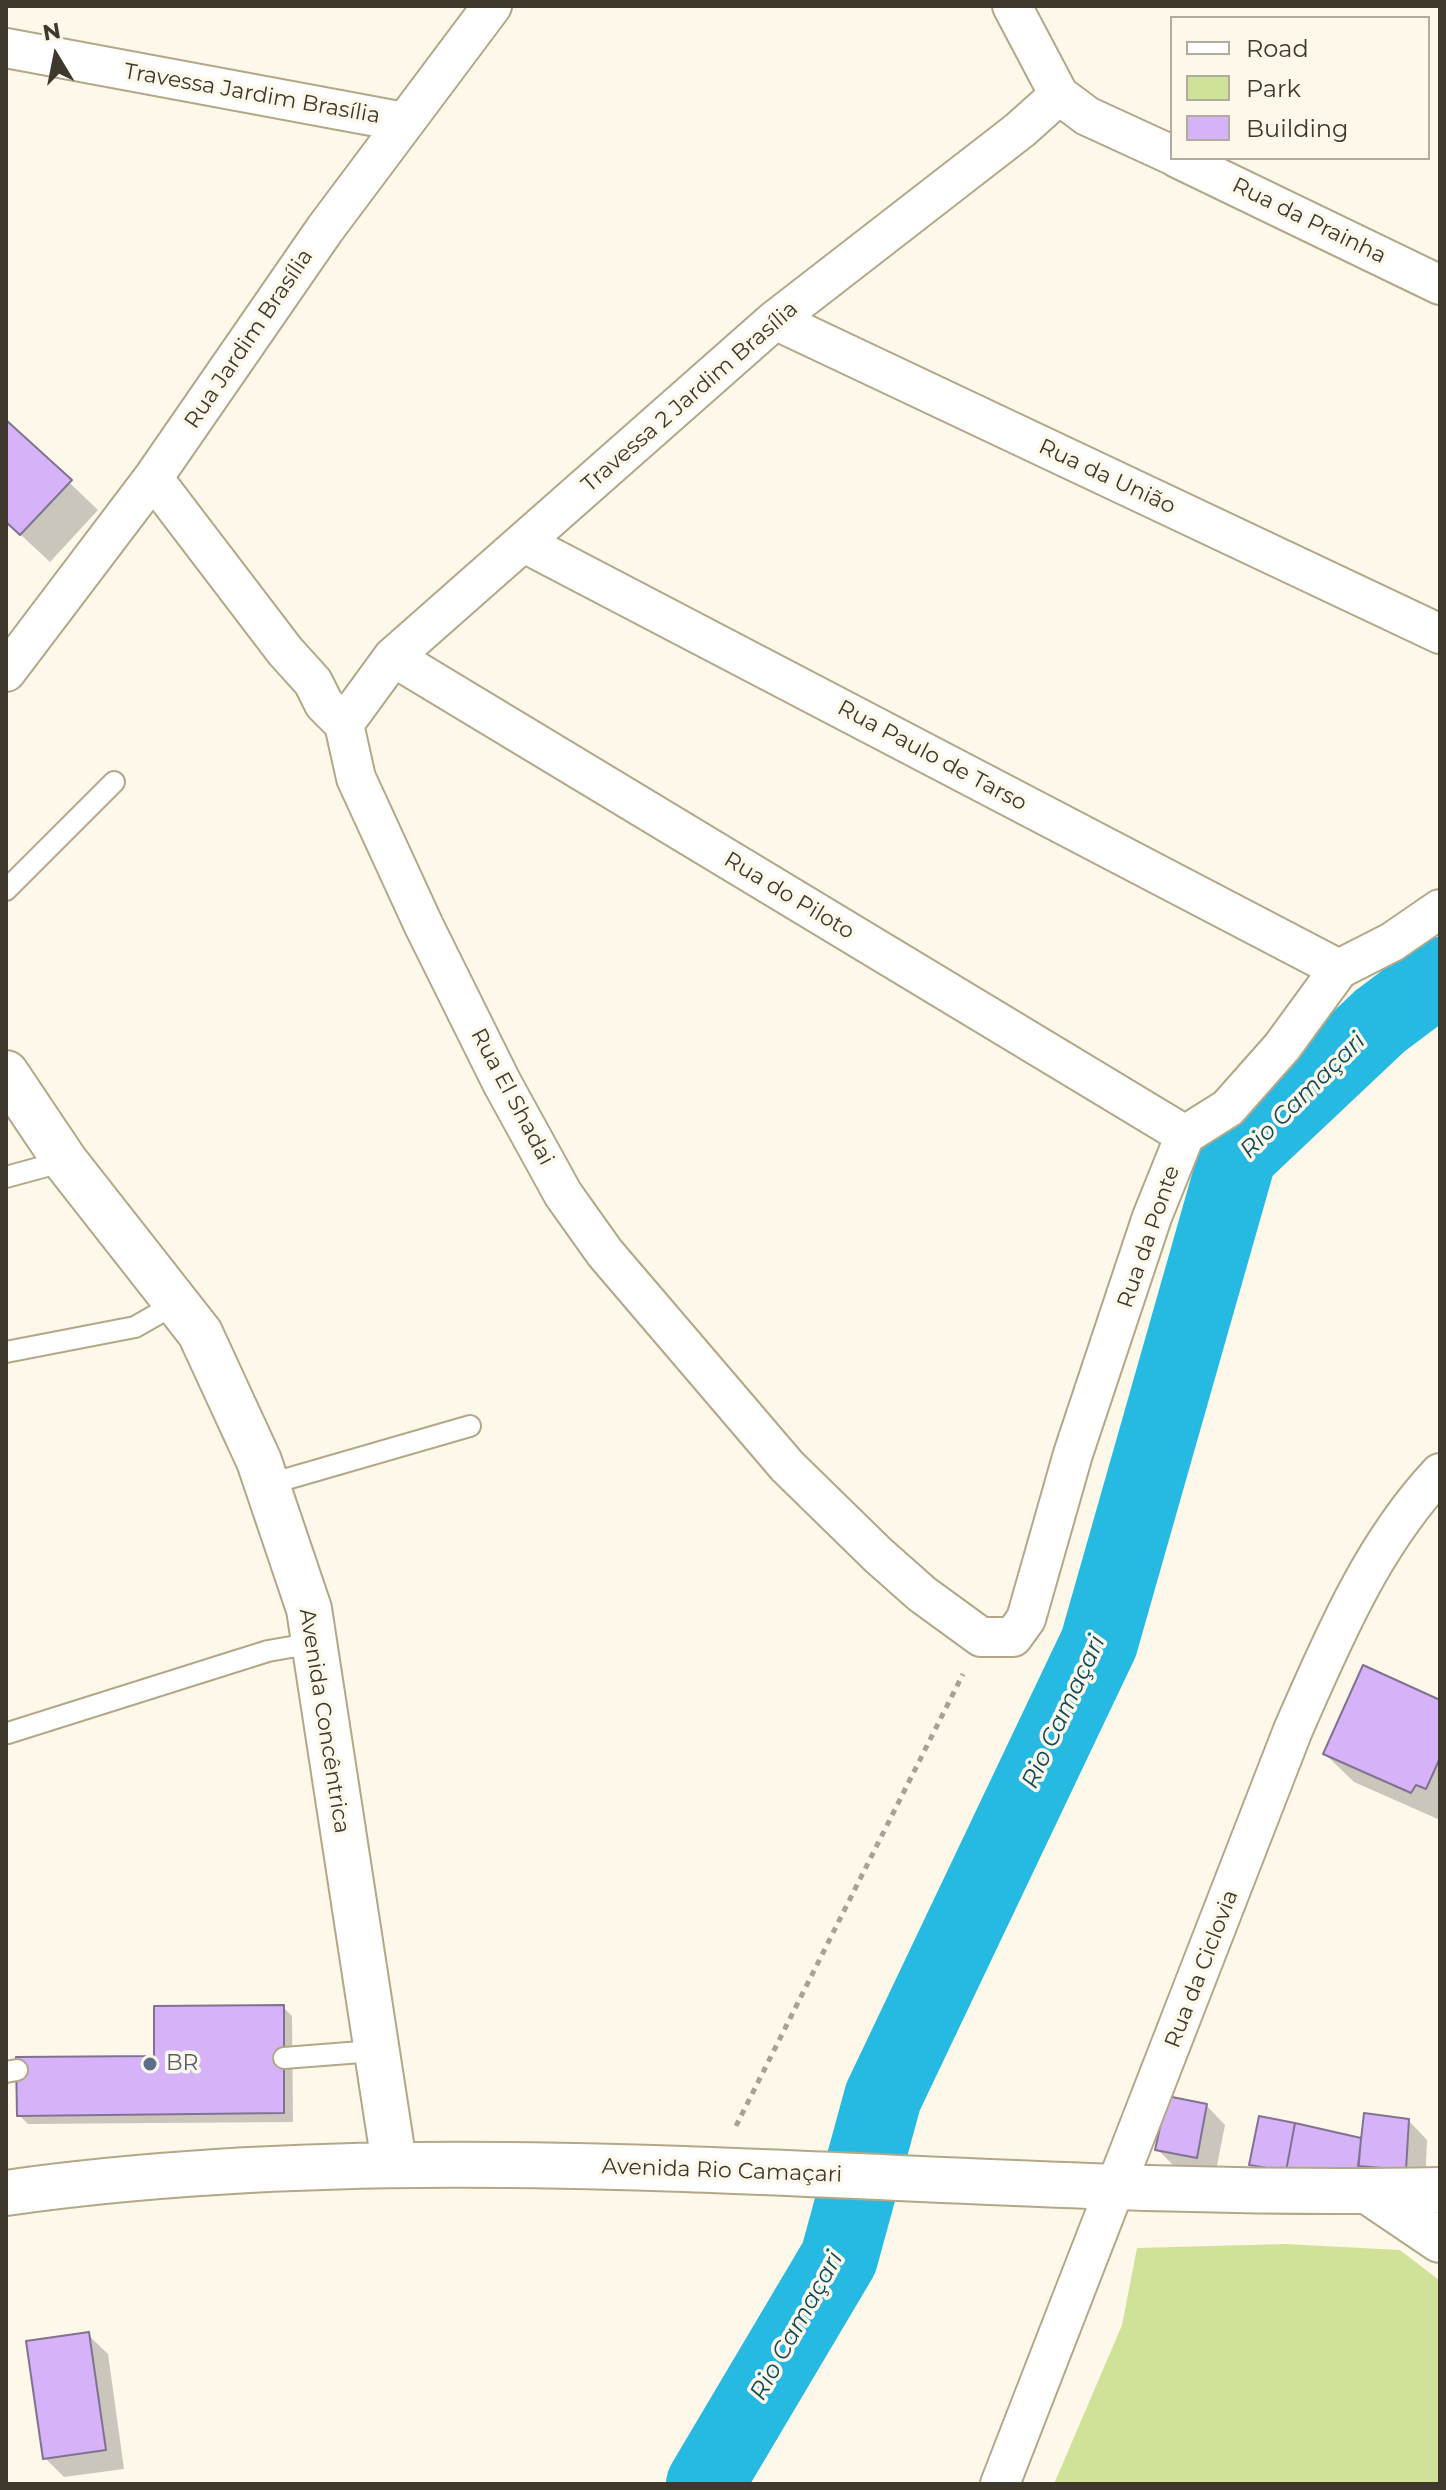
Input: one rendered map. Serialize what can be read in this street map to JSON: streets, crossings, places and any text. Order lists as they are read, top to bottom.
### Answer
{
  "streets": {
    "street": [
      "Travessa Jardim Brasília",
      "Rua da Prainha",
      "Rua Jardim Brasília",
      "Travessa 2 Jardim Brasília",
      "Rua da União",
      "Rua Paulo de Tarso",
      "Rua do Piloto",
      "Rua El Shadai",
      "Rua da Ponte",
      "Avenida Concêntrica",
      "Rua da Ciclovia",
      "Avenida Rio Camaçari"
    ]
  },
  "crossings": [
    ["Travessa Jardim Brasília", "Rua Jardim Brasília"],
    ["Rua da Prainha", "Travessa 2 Jardim Brasília"],
    ["Rua Jardim Brasília", "Rua El Shadai"],
    ["Travessa 2 Jardim Brasília", "Rua da União"],
    ["Travessa 2 Jardim Brasília", "Rua Paulo de Tarso"],
    ["Travessa 2 Jardim Brasília", "Rua do Piloto"],
    ["Travessa 2 Jardim Brasília", "Rua El Shadai"],
    ["Rua do Piloto", "Rua da Ponte"],
    ["Rua El Shadai", "Rua da Ponte"],
    ["Avenida Concêntrica", "Avenida Rio Camaçari"],
    ["Rua da Ciclovia", "Avenida Rio Camaçari"]
  ],
  "water": ["Rio Camaçari"],
  "places": ["BR"],
  "legend": ["Road", "Park", "Building"],
  "north": "top"
}
